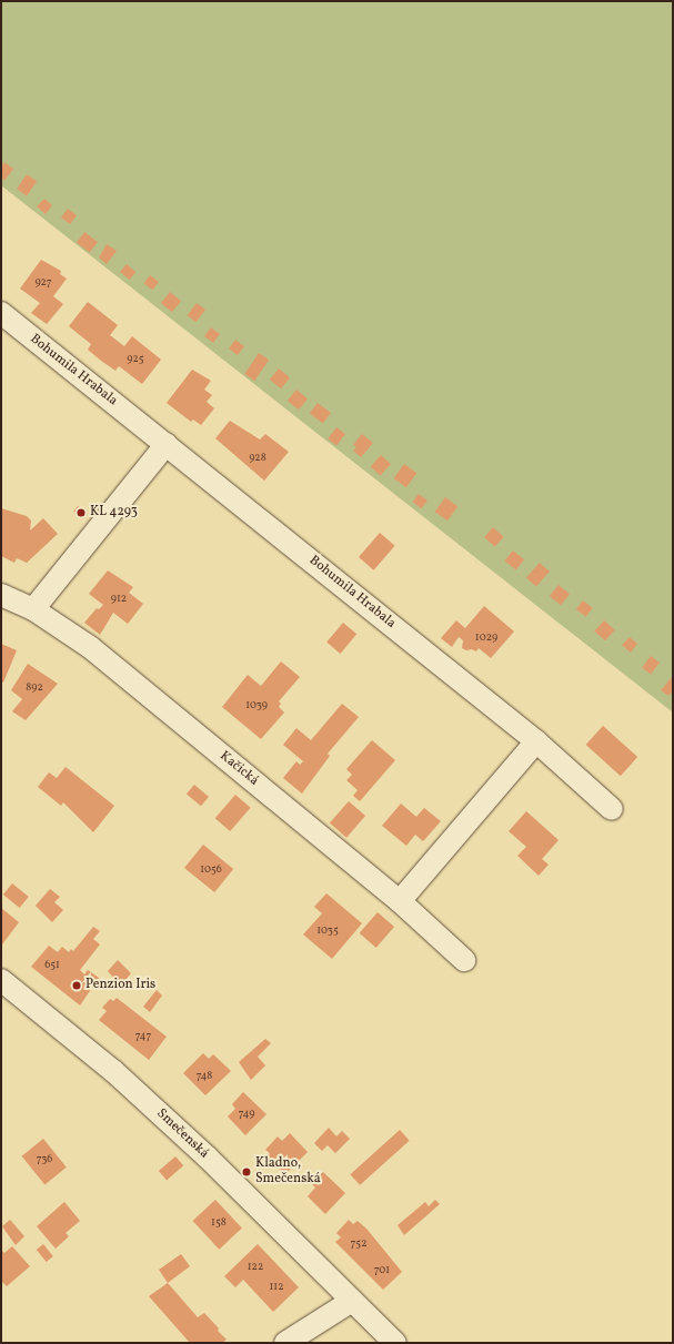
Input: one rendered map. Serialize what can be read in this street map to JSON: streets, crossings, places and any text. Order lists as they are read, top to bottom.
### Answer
{
  "streets": {
    "street": ["Bohumila Hrabala", "Kačická", "Smečenská"]
  },
  "places": ["KL 4293", "Penzion Iris", "Kladno, Smečenská"],
  "house_numbers": [
    "927",
    "925",
    "928",
    "912",
    "1029",
    "892",
    "1039",
    "1056",
    "1035",
    "651",
    "747",
    "748",
    "749",
    "736",
    "158",
    "752",
    "122",
    "701",
    "112"
  ]
}
